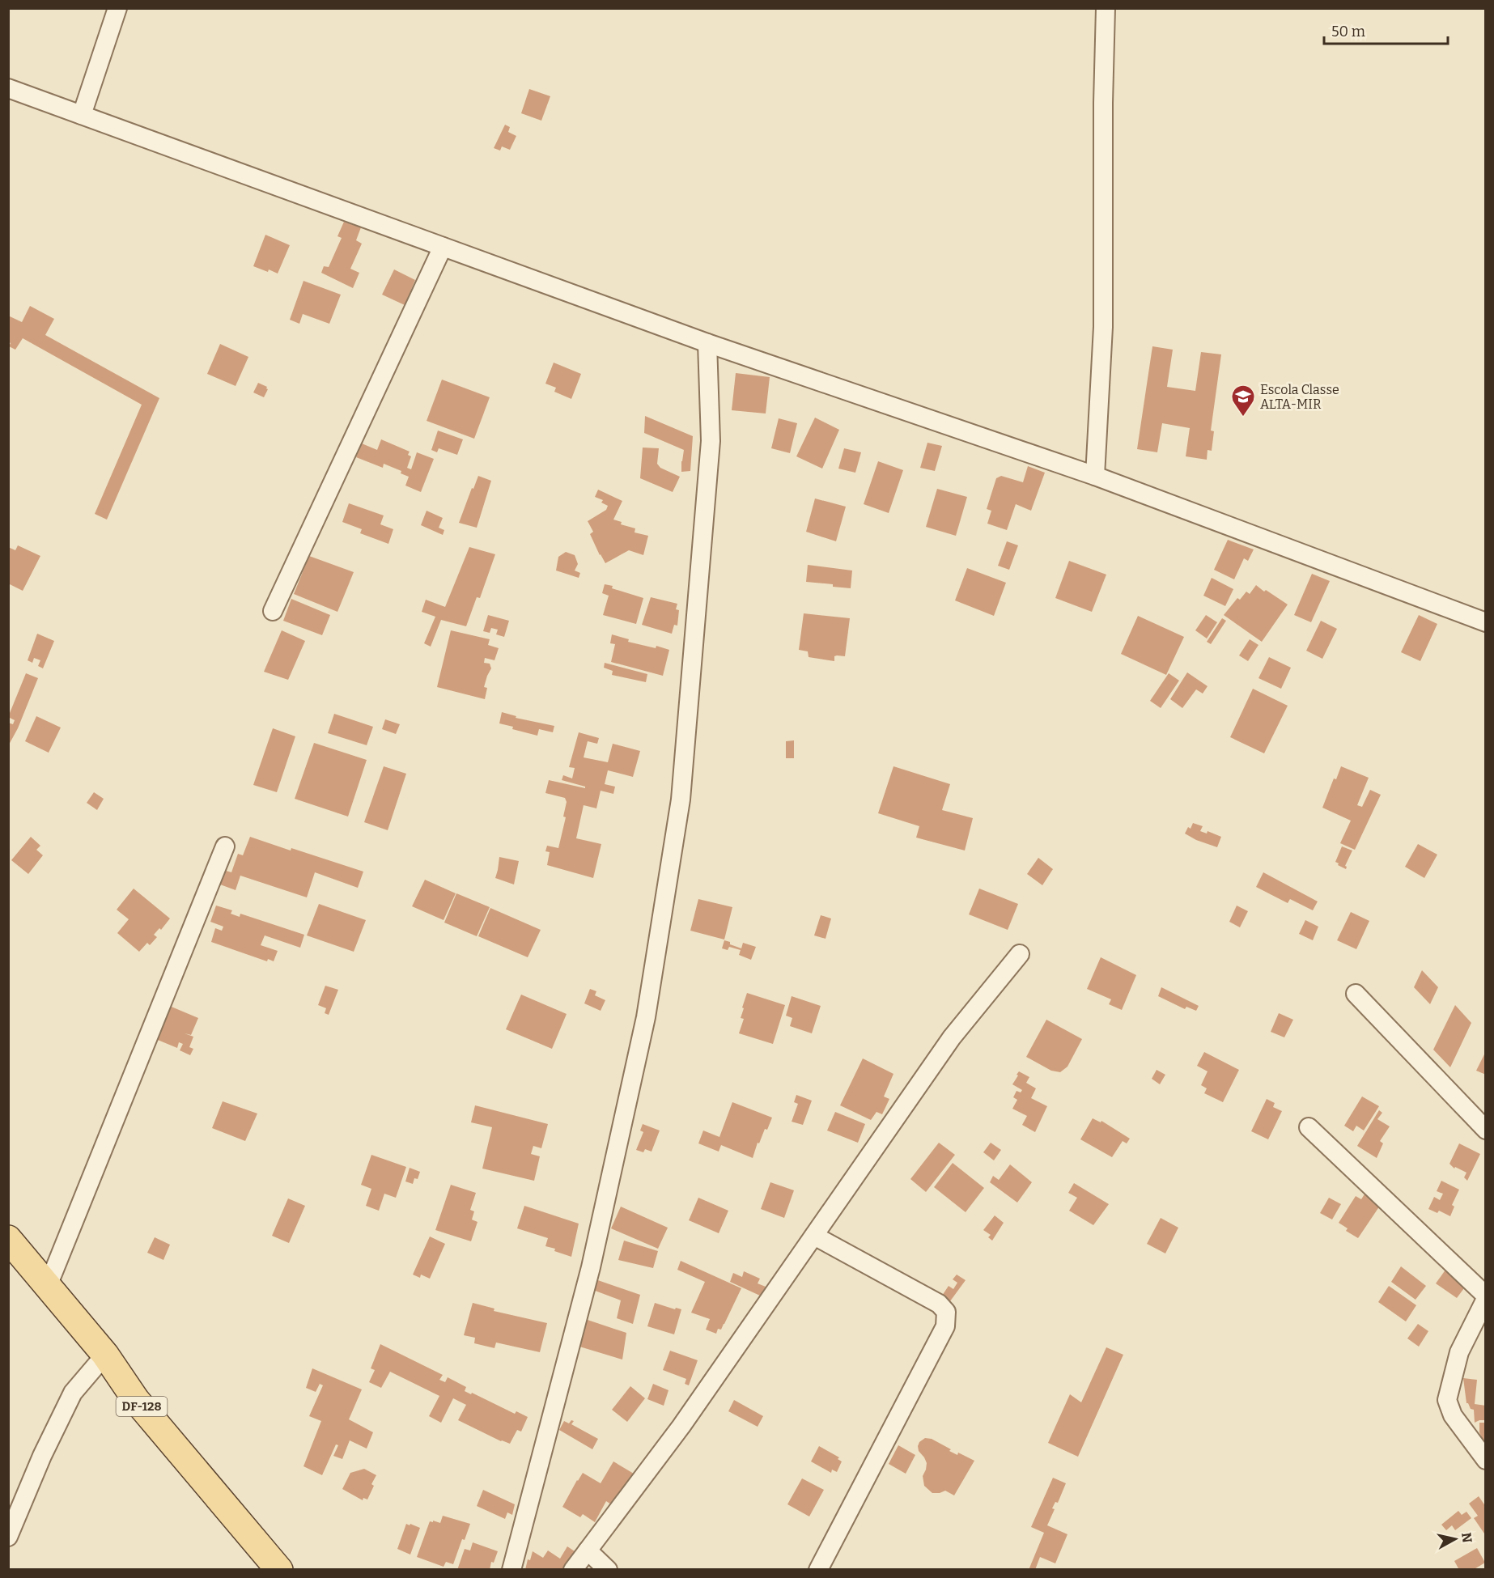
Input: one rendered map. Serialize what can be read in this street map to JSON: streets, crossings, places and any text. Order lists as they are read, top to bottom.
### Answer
{
  "streets": {
    "main road": ["DF-128"]
  },
  "places": {
    "school or university": ["Escola Classe ALTA-MIR"]
  },
  "scale_bar": "50 m",
  "north": "right"
}
